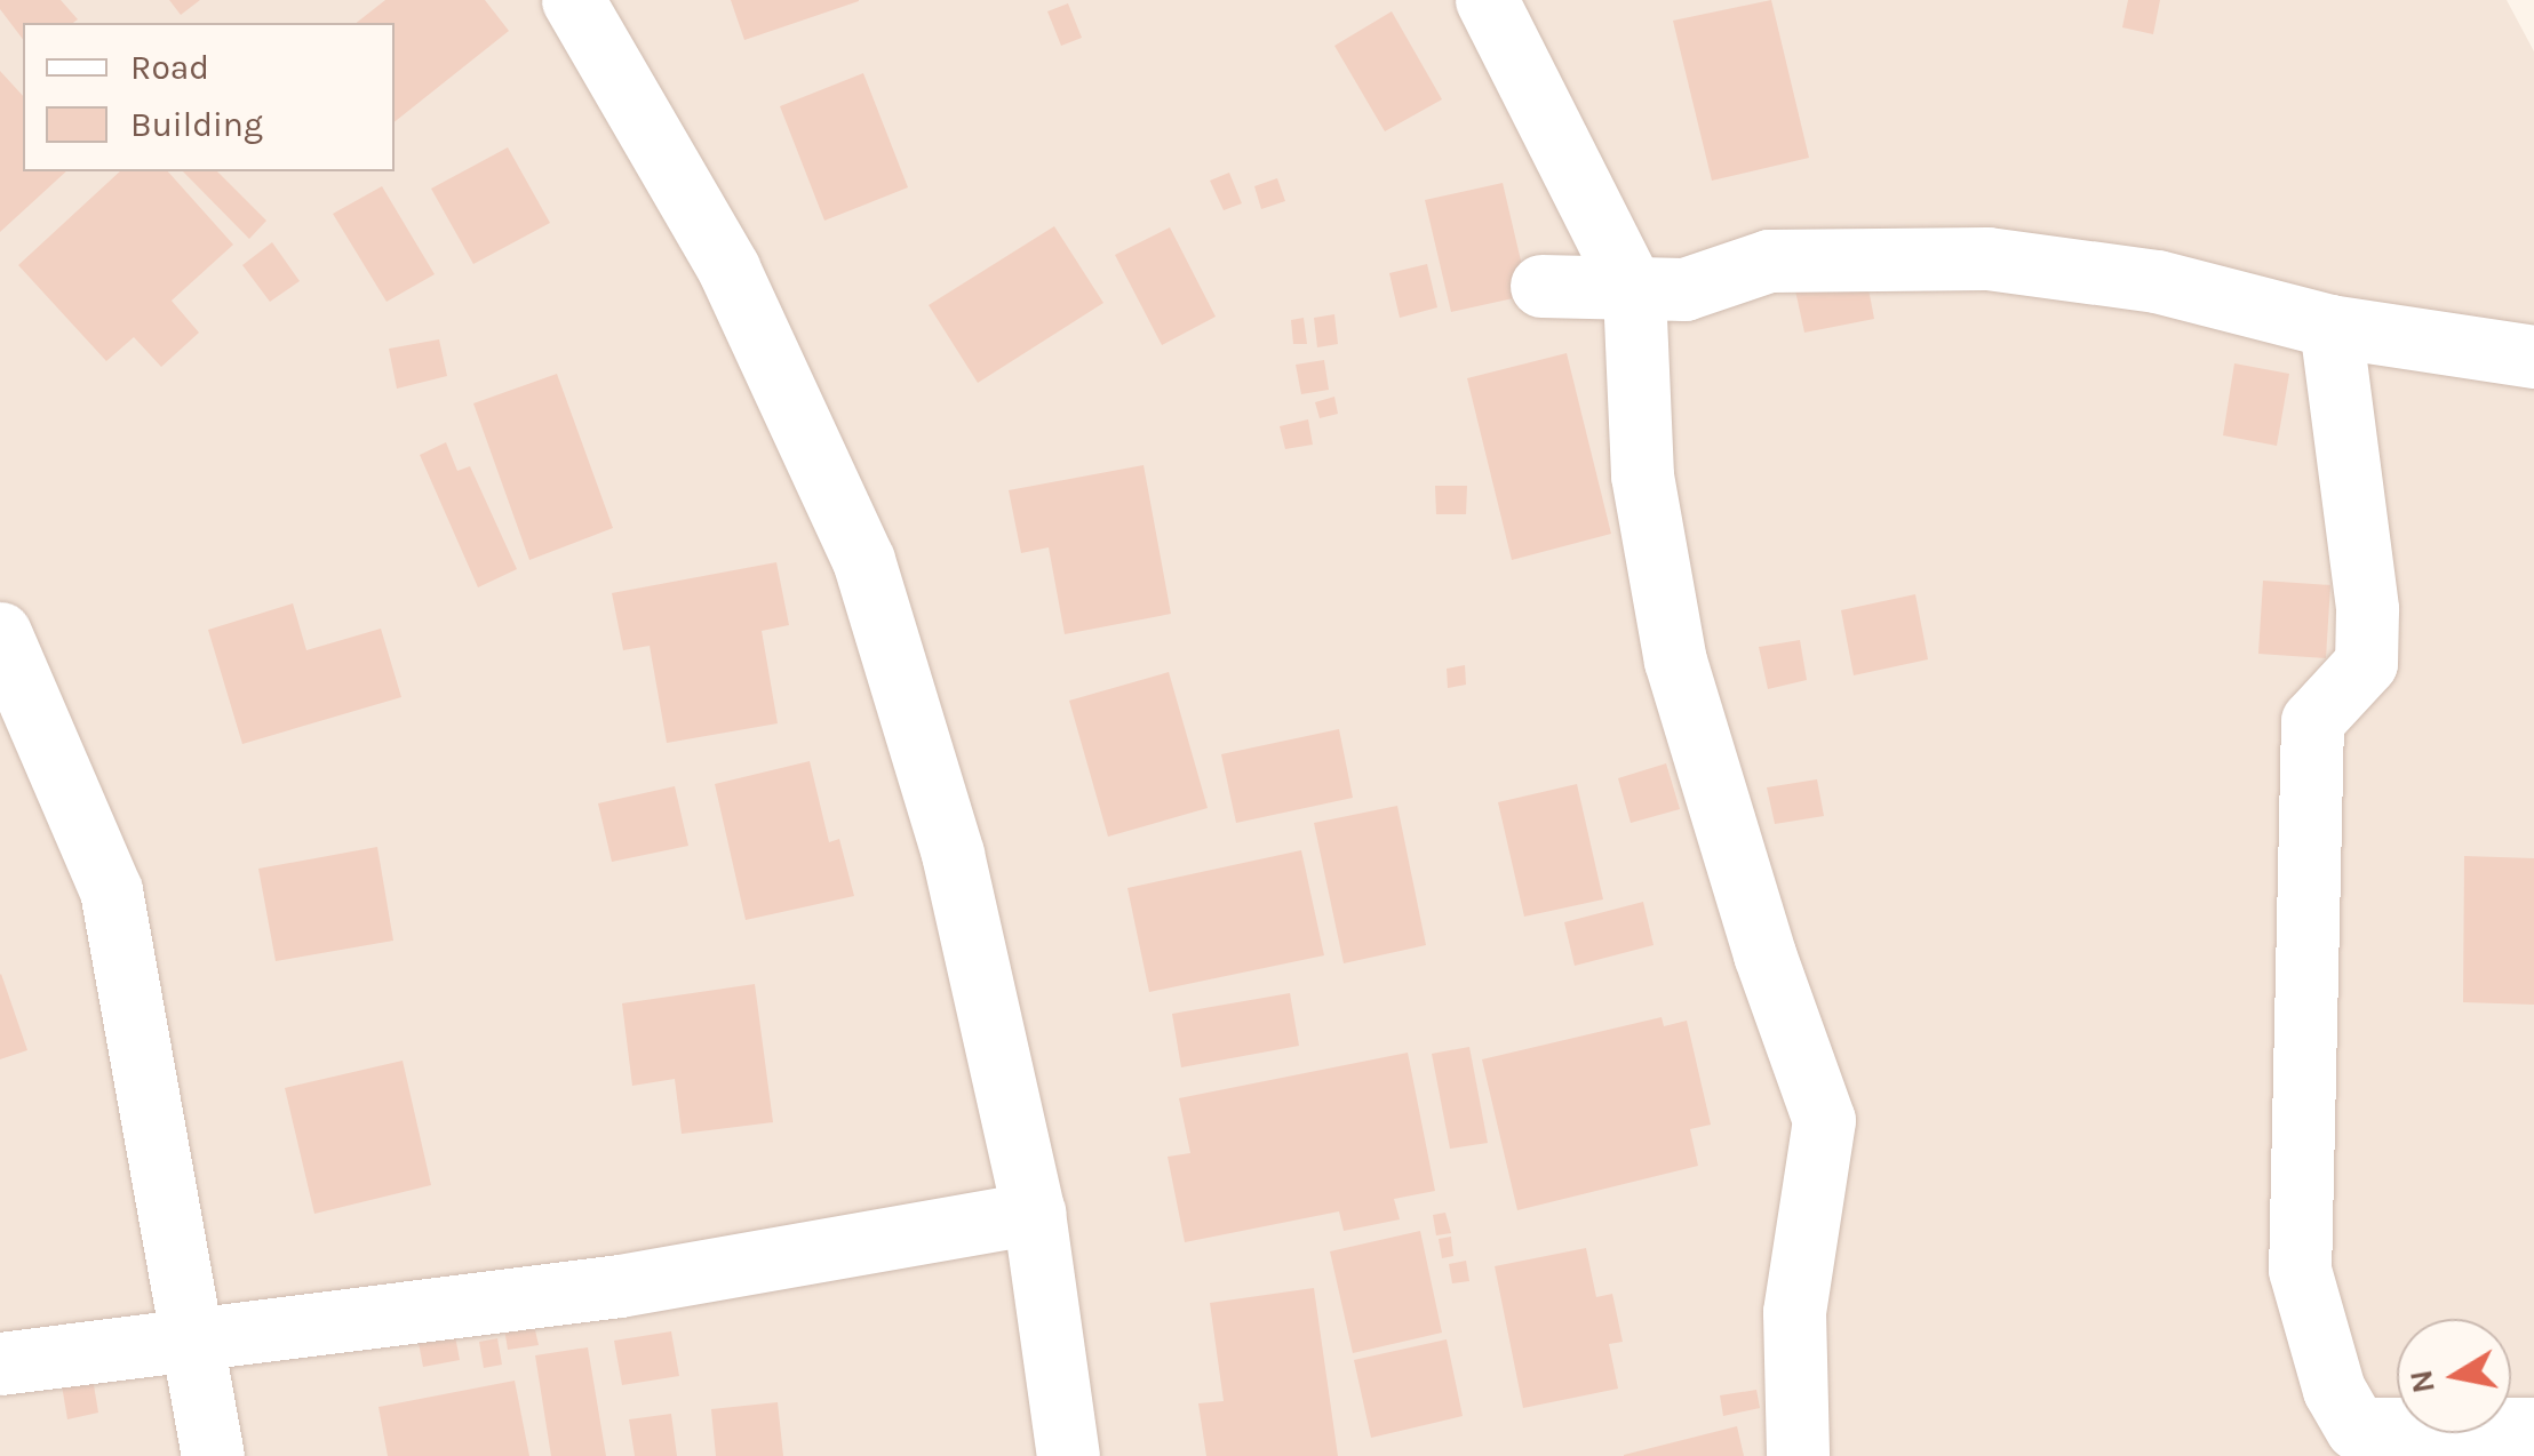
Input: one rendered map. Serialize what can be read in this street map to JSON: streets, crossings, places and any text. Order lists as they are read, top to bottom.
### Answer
{
  "legend": ["Road", "Building"],
  "north": "left"
}
